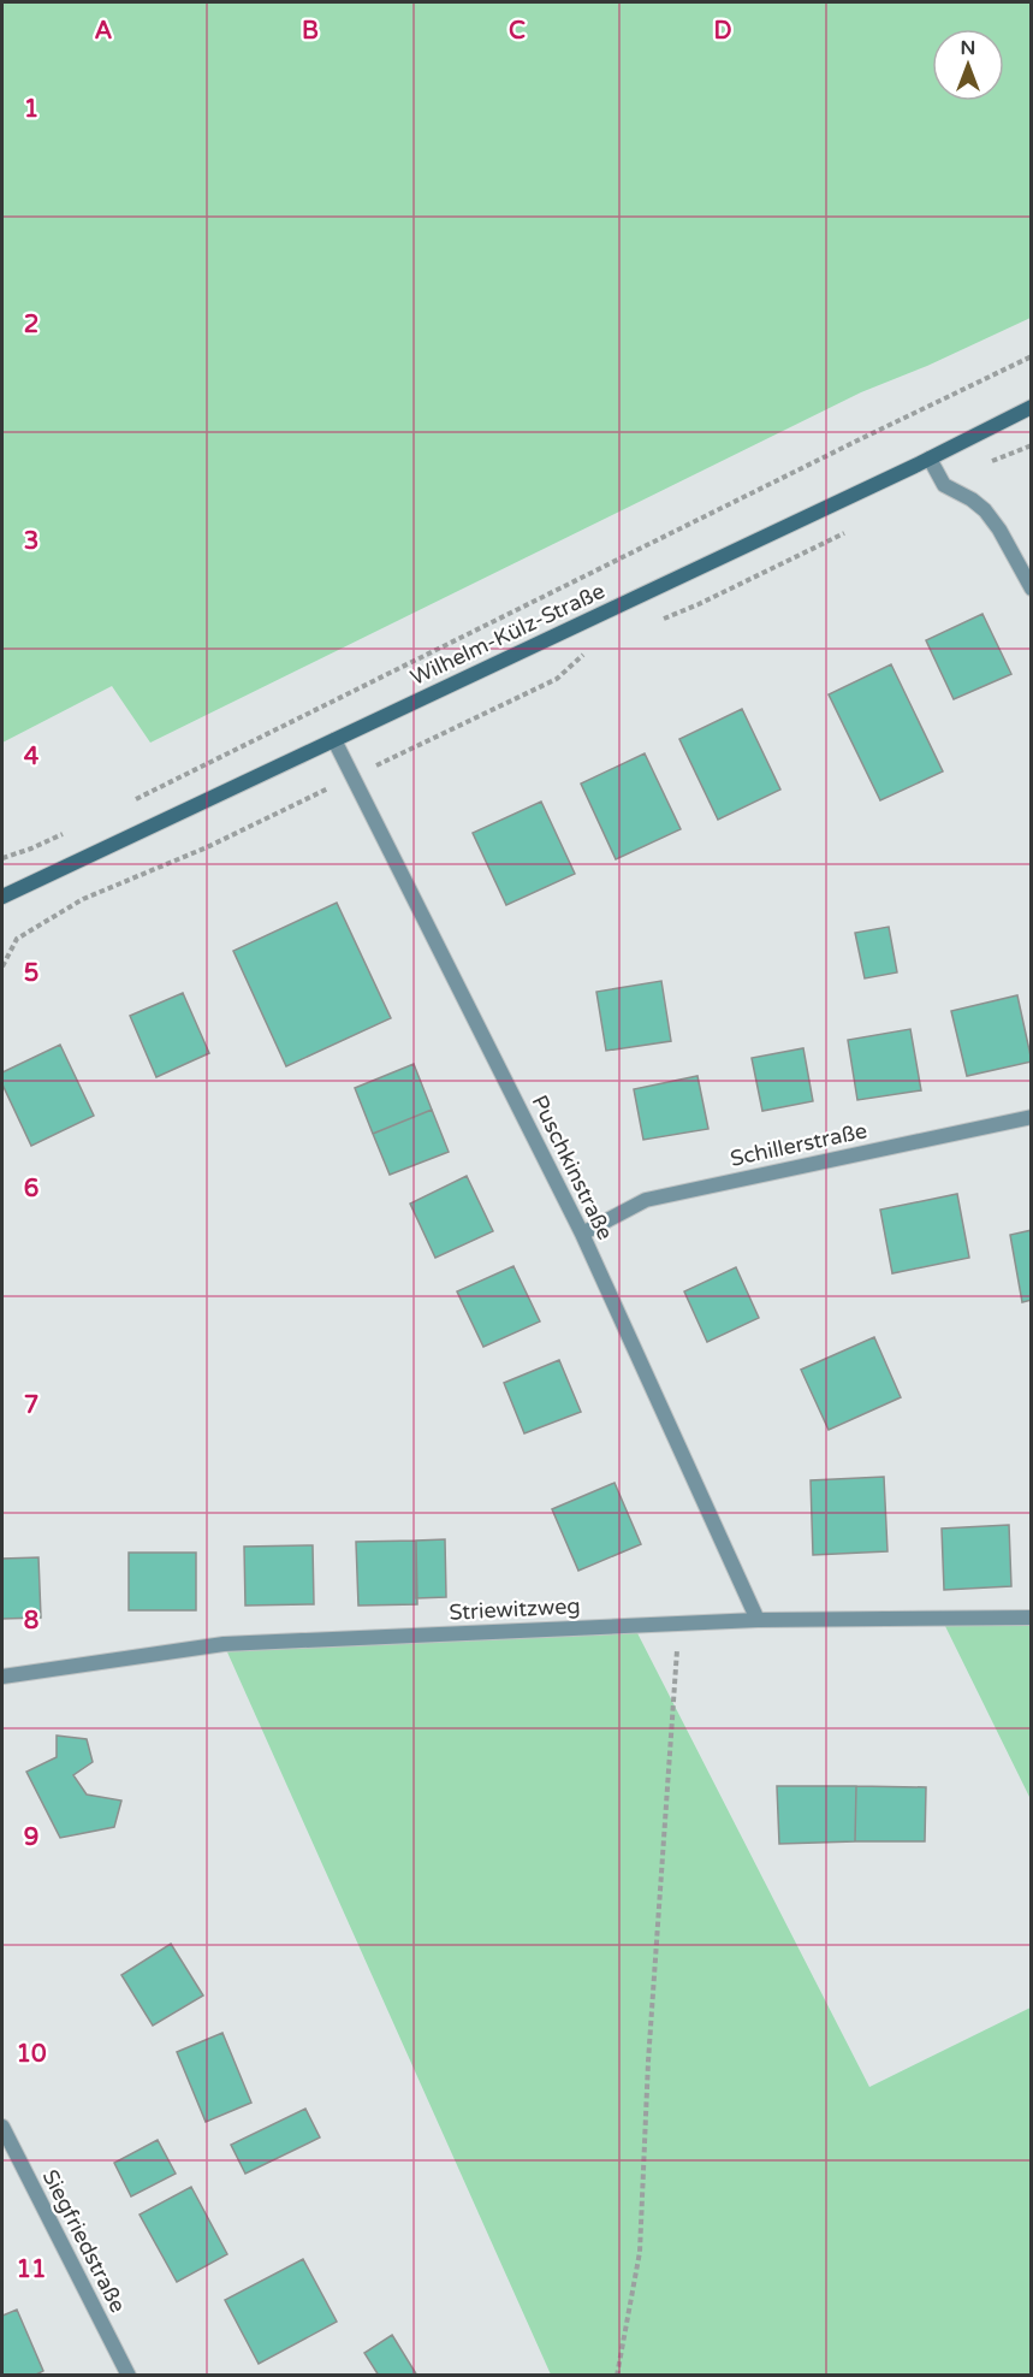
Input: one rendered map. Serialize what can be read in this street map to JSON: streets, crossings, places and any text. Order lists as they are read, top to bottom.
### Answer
{
  "streets": {
    "street": [
      "Wilhelm-Külz-Straße",
      "Schillerstraße",
      "Puschkinstraße",
      "Striewitzweg",
      "Siegfriedstraße"
    ]
  },
  "crossings": [
    ["Wilhelm-Külz-Straße", "Puschkinstraße"],
    ["Schillerstraße", "Puschkinstraße"],
    ["Puschkinstraße", "Striewitzweg"]
  ],
  "north": "top",
  "grid": {
    "columns": [
      "A",
      "B",
      "C",
      "D"
    ],
    "rows": [
      "1",
      "2",
      "3",
      "4",
      "5",
      "6",
      "7",
      "8",
      "9",
      "10",
      "11"
    ]
  }
}
